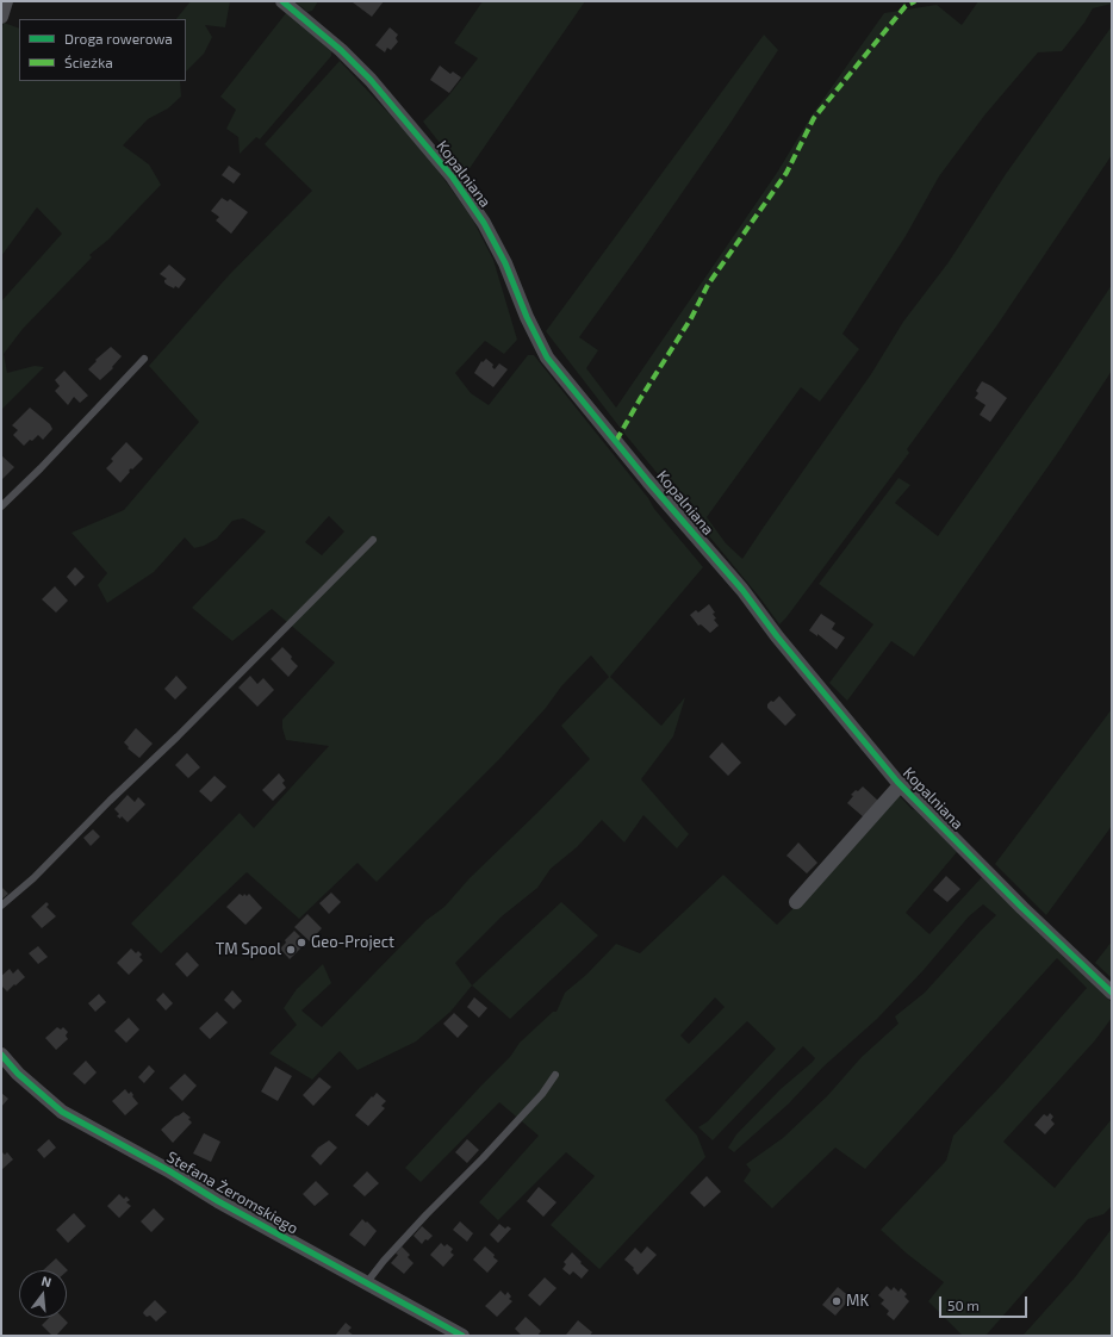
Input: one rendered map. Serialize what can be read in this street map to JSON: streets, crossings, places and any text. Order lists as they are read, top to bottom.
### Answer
{
  "streets": {
    "street": ["Kopalniana", "Stefana Żeromskiego"]
  },
  "places": ["Geo-Project", "TM Spool", "MK"],
  "legend": ["Droga rowerowa", "Ścieżka"],
  "scale_bar": "50 m",
  "north": "top"
}
